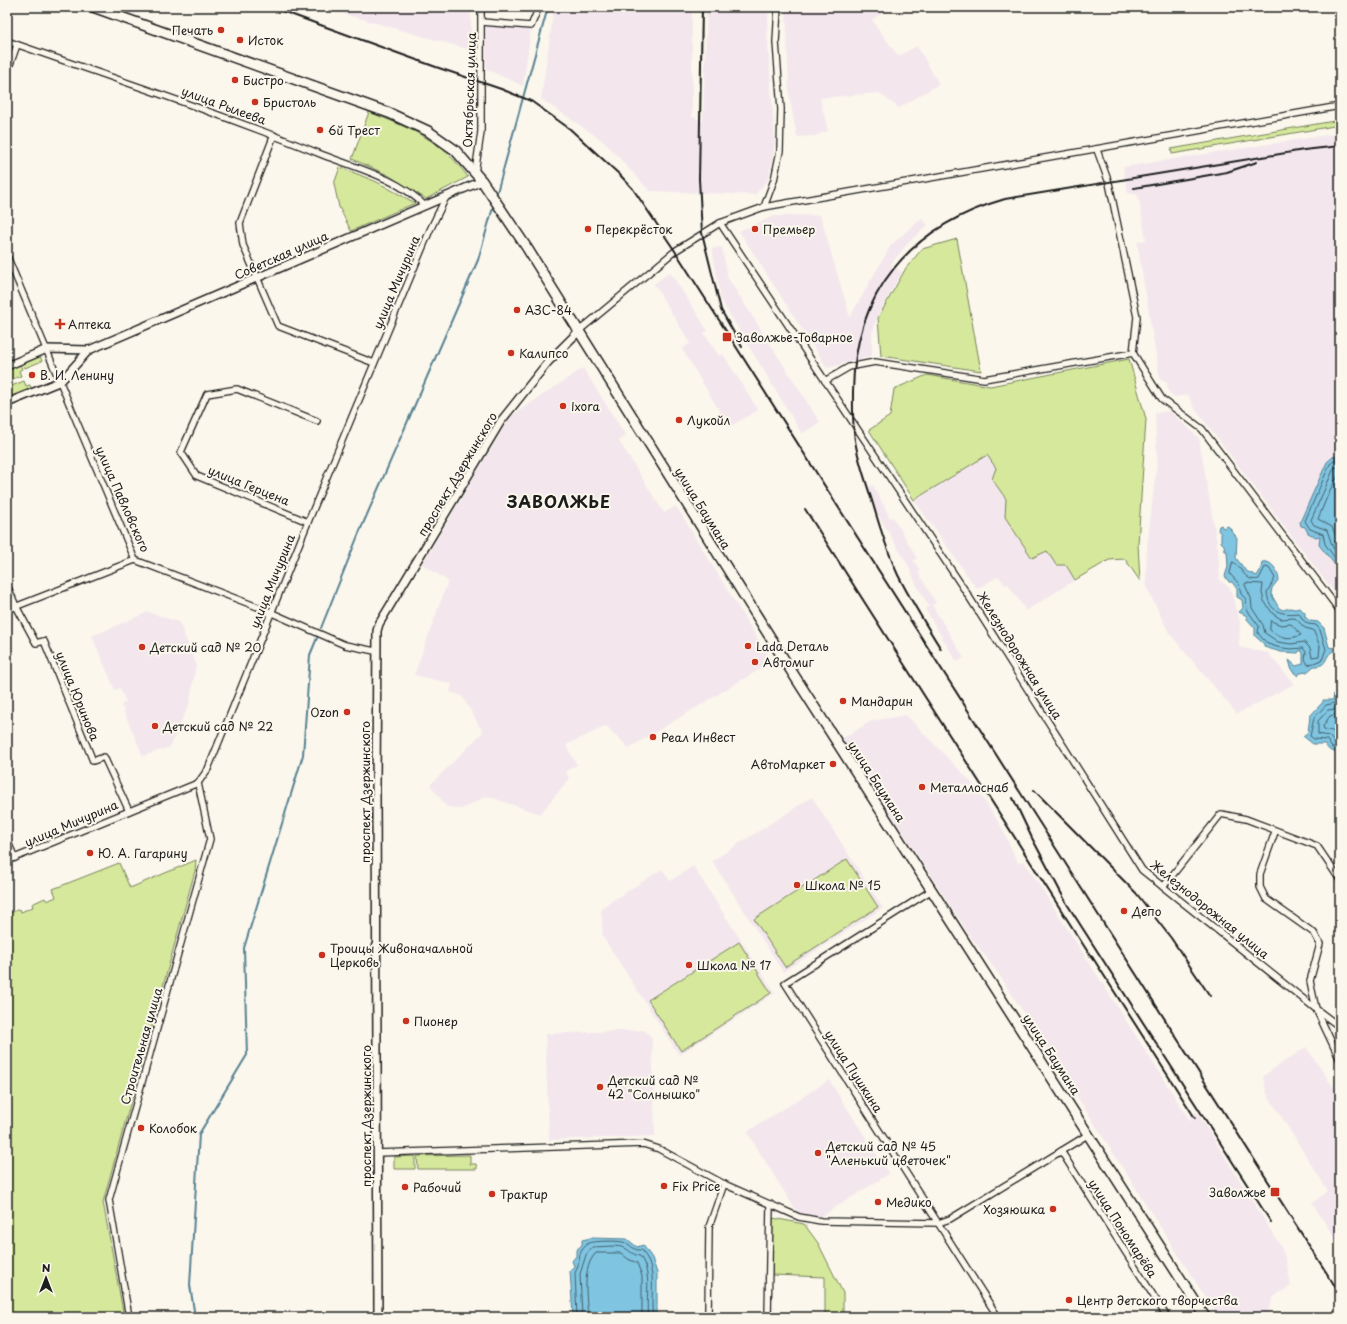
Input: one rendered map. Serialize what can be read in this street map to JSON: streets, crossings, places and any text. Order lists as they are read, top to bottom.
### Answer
{
  "streets": {
    "main road": ["улица Баумана"],
    "street": [
      "Октябрьская улица",
      "улица Рылеева",
      "Советская улица",
      "улица Мичурина",
      "проспект Дзержинского",
      "улица Герцена",
      "улица Павловского",
      "Железнодорожная улица",
      "улица Юринова",
      "Строительная улица",
      "улица Пушкина",
      "улица Пономарёва"
    ]
  },
  "crossings": [
    ["Октябрьская улица", "улица Баумана"],
    ["улица Рылеева", "Советская улица"],
    ["Советская улица", "улица Мичурина"],
    ["Советская улица", "улица Баумана"],
    ["улица Мичурина", "улица Герцена"],
    ["улица Мичурина", "улица Павловского"],
    ["улица Мичурина", "улица Юринова"],
    ["улица Мичурина", "Строительная улица"],
    ["проспект Дзержинского", "улица Павловского"],
    ["проспект Дзержинского", "улица Баумана"],
    ["улица Баумана", "улица Пушкина"]
  ],
  "districts": ["ЗАВОЛЖЬЕ"],
  "places": {
    "other": [
      "Печать",
      "Исток",
      "Бистро",
      "Бристоль",
      "6й Трест",
      "Перекрёсток",
      "Премьер",
      "АЗС-84",
      "Калипсо",
      "В. И. Ленину",
      "Ixora",
      "Лукойл",
      "Lada Dеталь",
      "Детский сад № 20",
      "Автомиг",
      "Мандарин",
      "Ozon",
      "Детский сад № 22",
      "Реал Инвест",
      "АвтоМаркет",
      "Металлоснаб",
      "Ю. А. Гагарину",
      "Школа № 15",
      "Депо",
      "Троицы Живоначальной Церковь",
      "Школа № 17",
      "Пионер",
      "Детский сад № 42 \"Солнышко\"",
      "Колобок",
      "Детский сад № 45 \"Аленький цветочек\"",
      "Fix Price",
      "Рабочий",
      "Трактир",
      "Медико",
      "Хозяюшка",
      "Центр детского творчества"
    ],
    "health": ["Аптека"],
    "transit": ["Заволжье-Товарное", "Заволжье"]
  },
  "north": "top"
}
